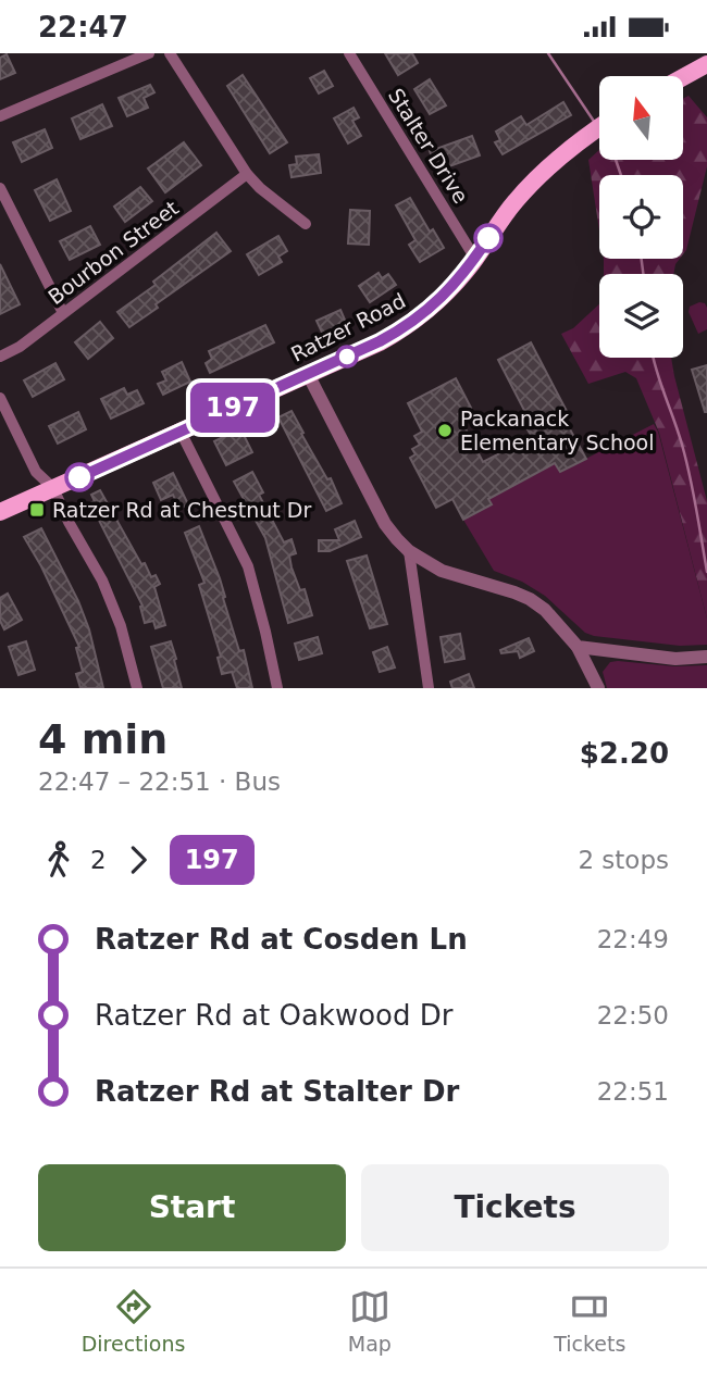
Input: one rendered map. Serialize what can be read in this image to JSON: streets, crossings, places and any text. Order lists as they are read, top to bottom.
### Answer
{
  "streets": {
    "main road": ["Ratzer Road"],
    "street": ["Stalter Drive", "Bourbon Street"]
  },
  "crossings": [
    ["Stalter Drive", "Ratzer Road"]
  ],
  "places": {
    "other": ["Packanack Elementary School"],
    "transit": ["Ratzer Rd at Chestnut Dr"]
  },
  "lines": ["bus line 197"],
  "north": "top",
  "page": {
    "status": "22:47",
    "on_map": "197",
    "heading": ["4 min", "22:47 – 22:51 · Bus", "$2.20"],
    "legs": ["2", "197", "2 stops"],
    "list": [
      {
        "name": "Ratzer Rd at Cosden Ln",
        "value": "22:49"
      },
      {
        "name": "Ratzer Rd at Oakwood Dr",
        "value": "22:50"
      },
      {
        "name": "Ratzer Rd at Stalter Dr",
        "value": "22:51"
      }
    ],
    "buttons": ["Start", "Tickets"],
    "tabs": ["Directions", "Map", "Tickets"]
  }
}
